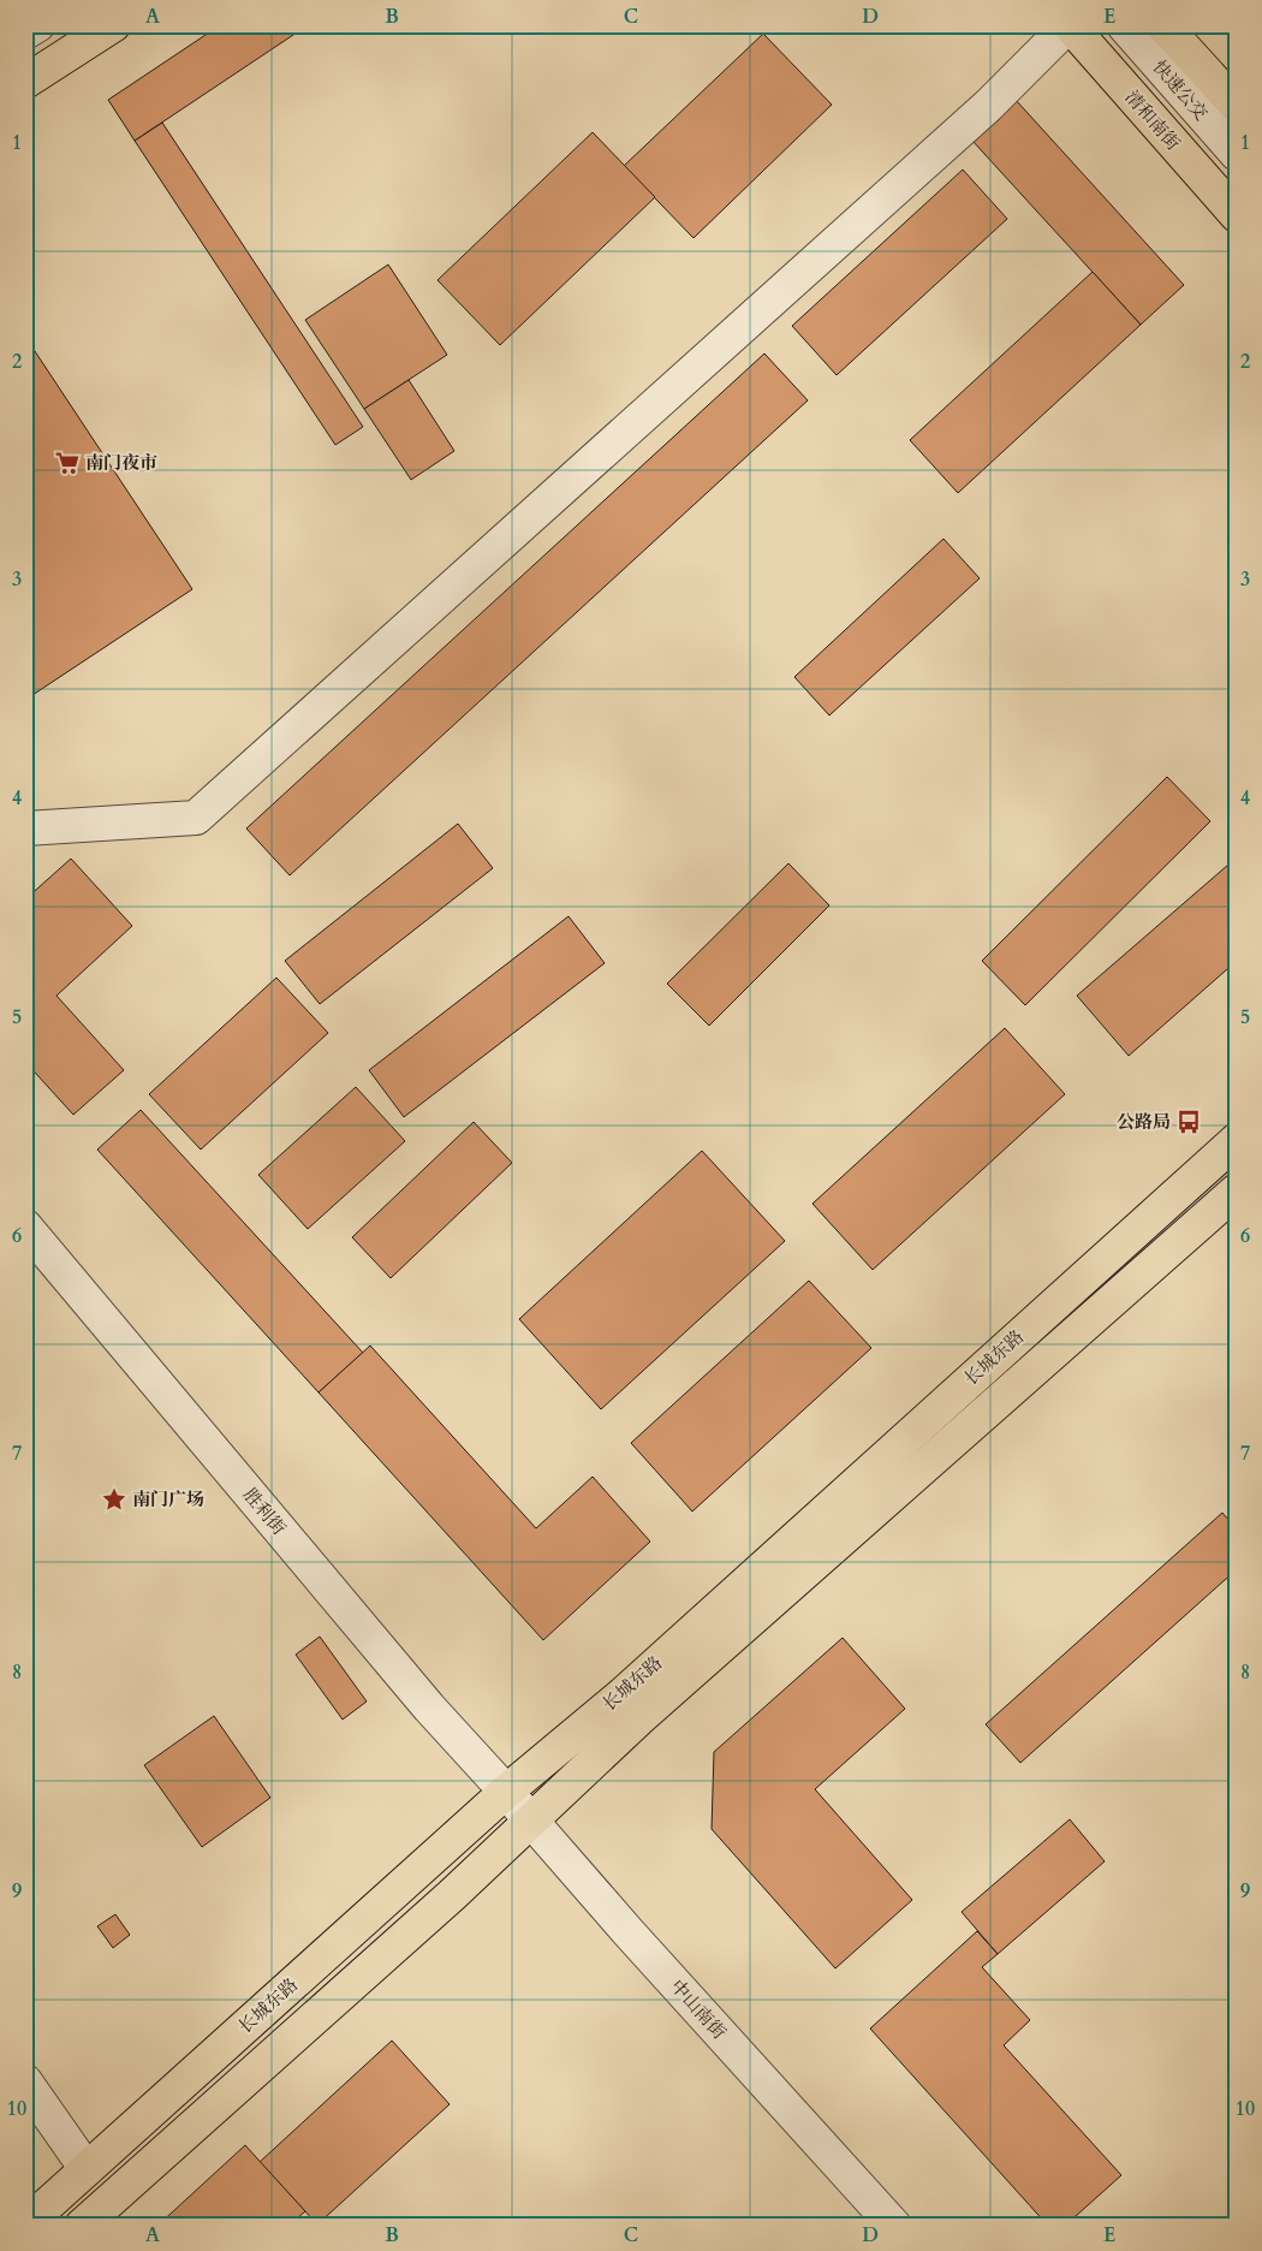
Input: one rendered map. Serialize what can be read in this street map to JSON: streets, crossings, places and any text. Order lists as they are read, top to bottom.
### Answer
{
  "streets": {
    "main road": ["清和南街", "长城东路"],
    "street": ["快速公交", "胜利街", "中山南街"]
  },
  "crossings": [
    ["长城东路", "胜利街"],
    ["长城东路", "中山南街"],
    ["胜利街", "中山南街"]
  ],
  "places": {
    "supermarket": ["南门夜市"],
    "bus stop": ["公路局"],
    "place": ["南门广场"]
  },
  "grid": {
    "columns": [
      "A",
      "B",
      "C",
      "D",
      "E"
    ],
    "rows": [
      "1",
      "2",
      "3",
      "4",
      "5",
      "6",
      "7",
      "8",
      "9",
      "10"
    ]
  }
}
